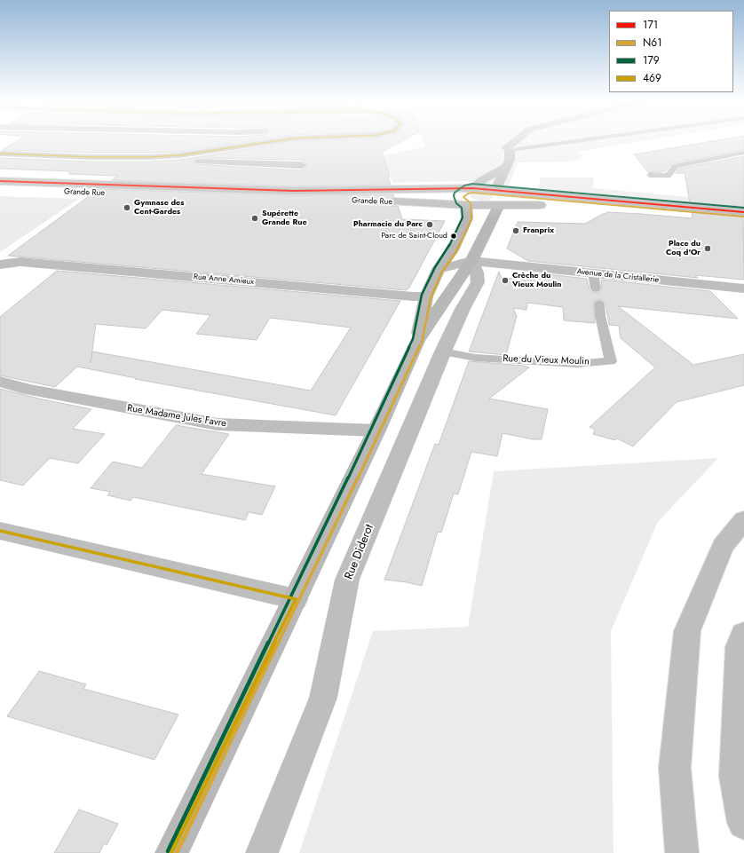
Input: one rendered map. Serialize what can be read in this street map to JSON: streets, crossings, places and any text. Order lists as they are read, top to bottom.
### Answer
{
  "streets": {
    "main road": [
      "Grande Rue",
      "Avenue de la Cristallerie",
      "Rue Anne Amieux",
      "Rue Madame Jules Favre",
      "Rue Diderot"
    ],
    "lane": ["Rue du Vieux Moulin"]
  },
  "crossings": [
    ["Avenue de la Cristallerie", "Rue Diderot"],
    ["Rue du Vieux Moulin", "Rue Diderot"]
  ],
  "places": [
    "Gymnase des Cent-Gardes",
    "Supérette Grande Rue",
    "Pharmacie du Parc",
    "Franprix",
    "Parc de Saint-Cloud",
    "Place du Coq d'Or",
    "Crèche du Vieux Moulin"
  ],
  "lines": [
    "transit line 469",
    "transit line 171",
    "transit line 179",
    "transit line N61"
  ],
  "legend": [
    "171",
    "N61",
    "179",
    "469"
  ]
}
